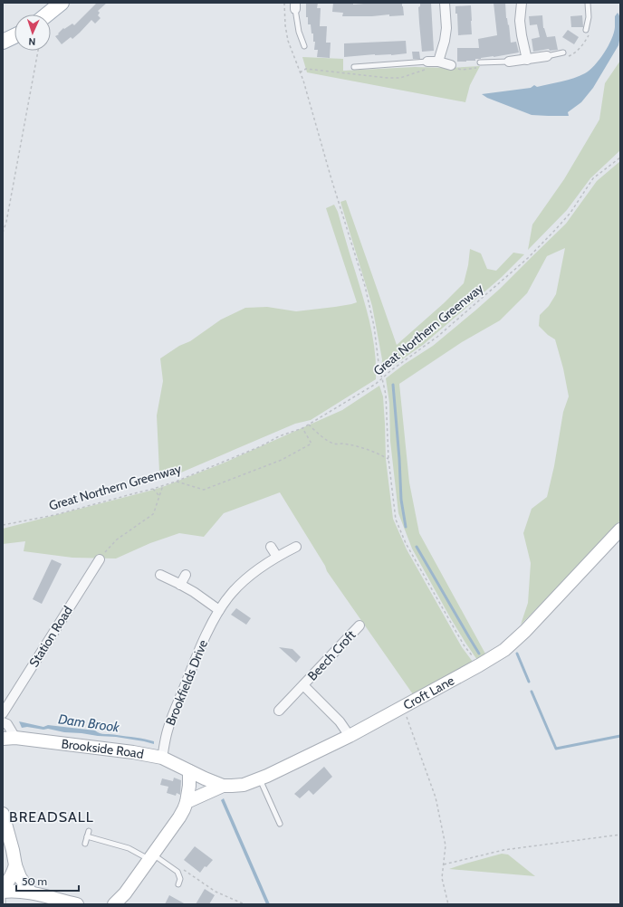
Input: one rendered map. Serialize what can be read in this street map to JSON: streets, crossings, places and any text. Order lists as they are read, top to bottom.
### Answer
{
  "streets": {
    "street": [
      "Station Road",
      "Beech Croft",
      "Brookfields Drive",
      "Croft Lane",
      "Brookside Road"
    ],
    "path": ["Great Northern Greenway"]
  },
  "crossings": [
    ["Beech Croft", "Croft Lane"],
    ["Brookfields Drive", "Brookside Road"],
    ["Croft Lane", "Brookside Road"]
  ],
  "districts": ["BREADSALL"],
  "water": ["Dam Brook"],
  "scale_bar": "50 m",
  "north": "bottom"
}
